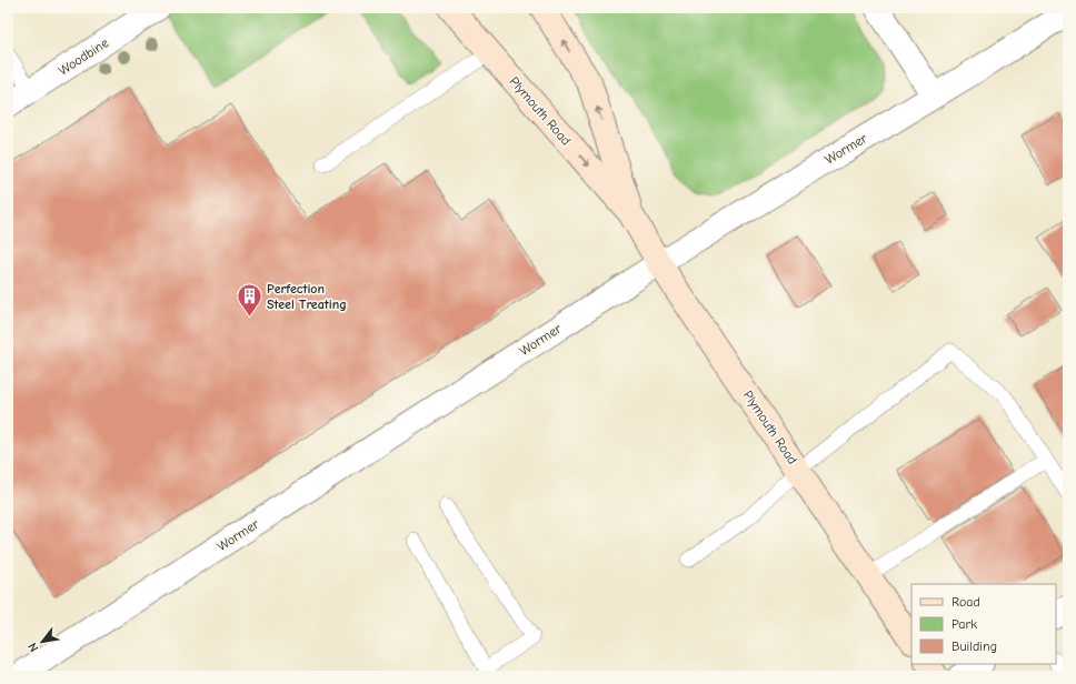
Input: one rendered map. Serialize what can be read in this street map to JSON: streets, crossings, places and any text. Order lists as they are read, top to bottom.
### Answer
{
  "streets": {
    "main road": ["Plymouth Road"],
    "street": ["Woodbine", "Wormer"]
  },
  "crossings": [
    ["Plymouth Road", "Wormer"]
  ],
  "places": {
    "building": ["Perfection Steel Treating"]
  },
  "legend": ["Road", "Park", "Building"],
  "north": "bottom left"
}
